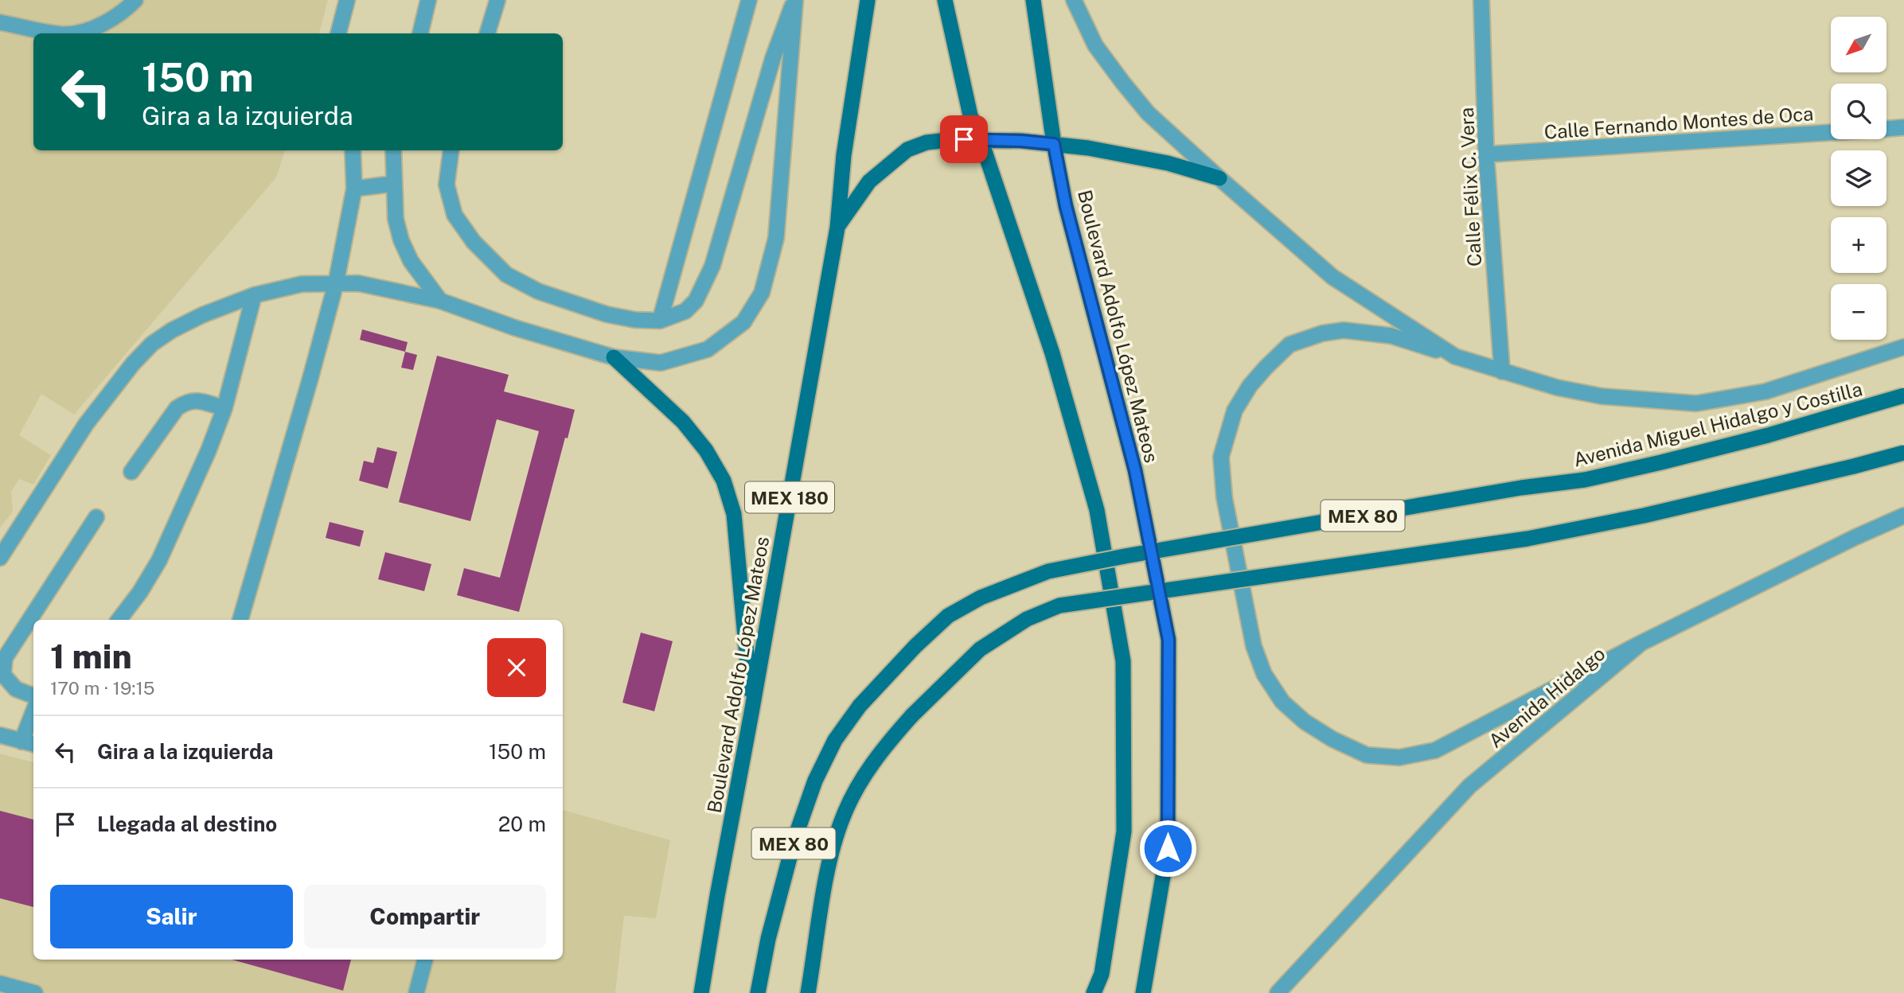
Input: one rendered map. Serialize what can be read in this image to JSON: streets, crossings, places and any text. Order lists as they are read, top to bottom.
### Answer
{
  "streets": {
    "main road": [
      "Boulevard Adolfo López Mateos",
      "Avenida Miguel Hidalgo y Costilla",
      "MEX 180",
      "MEX 80"
    ],
    "street": ["Calle Fernando Montes de Oca", "Calle Félix C. Vera", "Avenida Hidalgo"]
  },
  "crossings": [
    ["Calle Fernando Montes de Oca", "Calle Félix C. Vera"]
  ],
  "north": "bottom left",
  "page": {
    "map_buttons": ["+", "−"],
    "turn": ["150 m", "Gira a la izquierda"],
    "heading": ["1 min", "170 m · 19:15"],
    "list": [
      {
        "name": "Gira a la izquierda",
        "value": "150 m"
      },
      {
        "name": "Llegada al destino",
        "value": "20 m"
      }
    ],
    "buttons": ["Salir", "Compartir"]
  }
}
